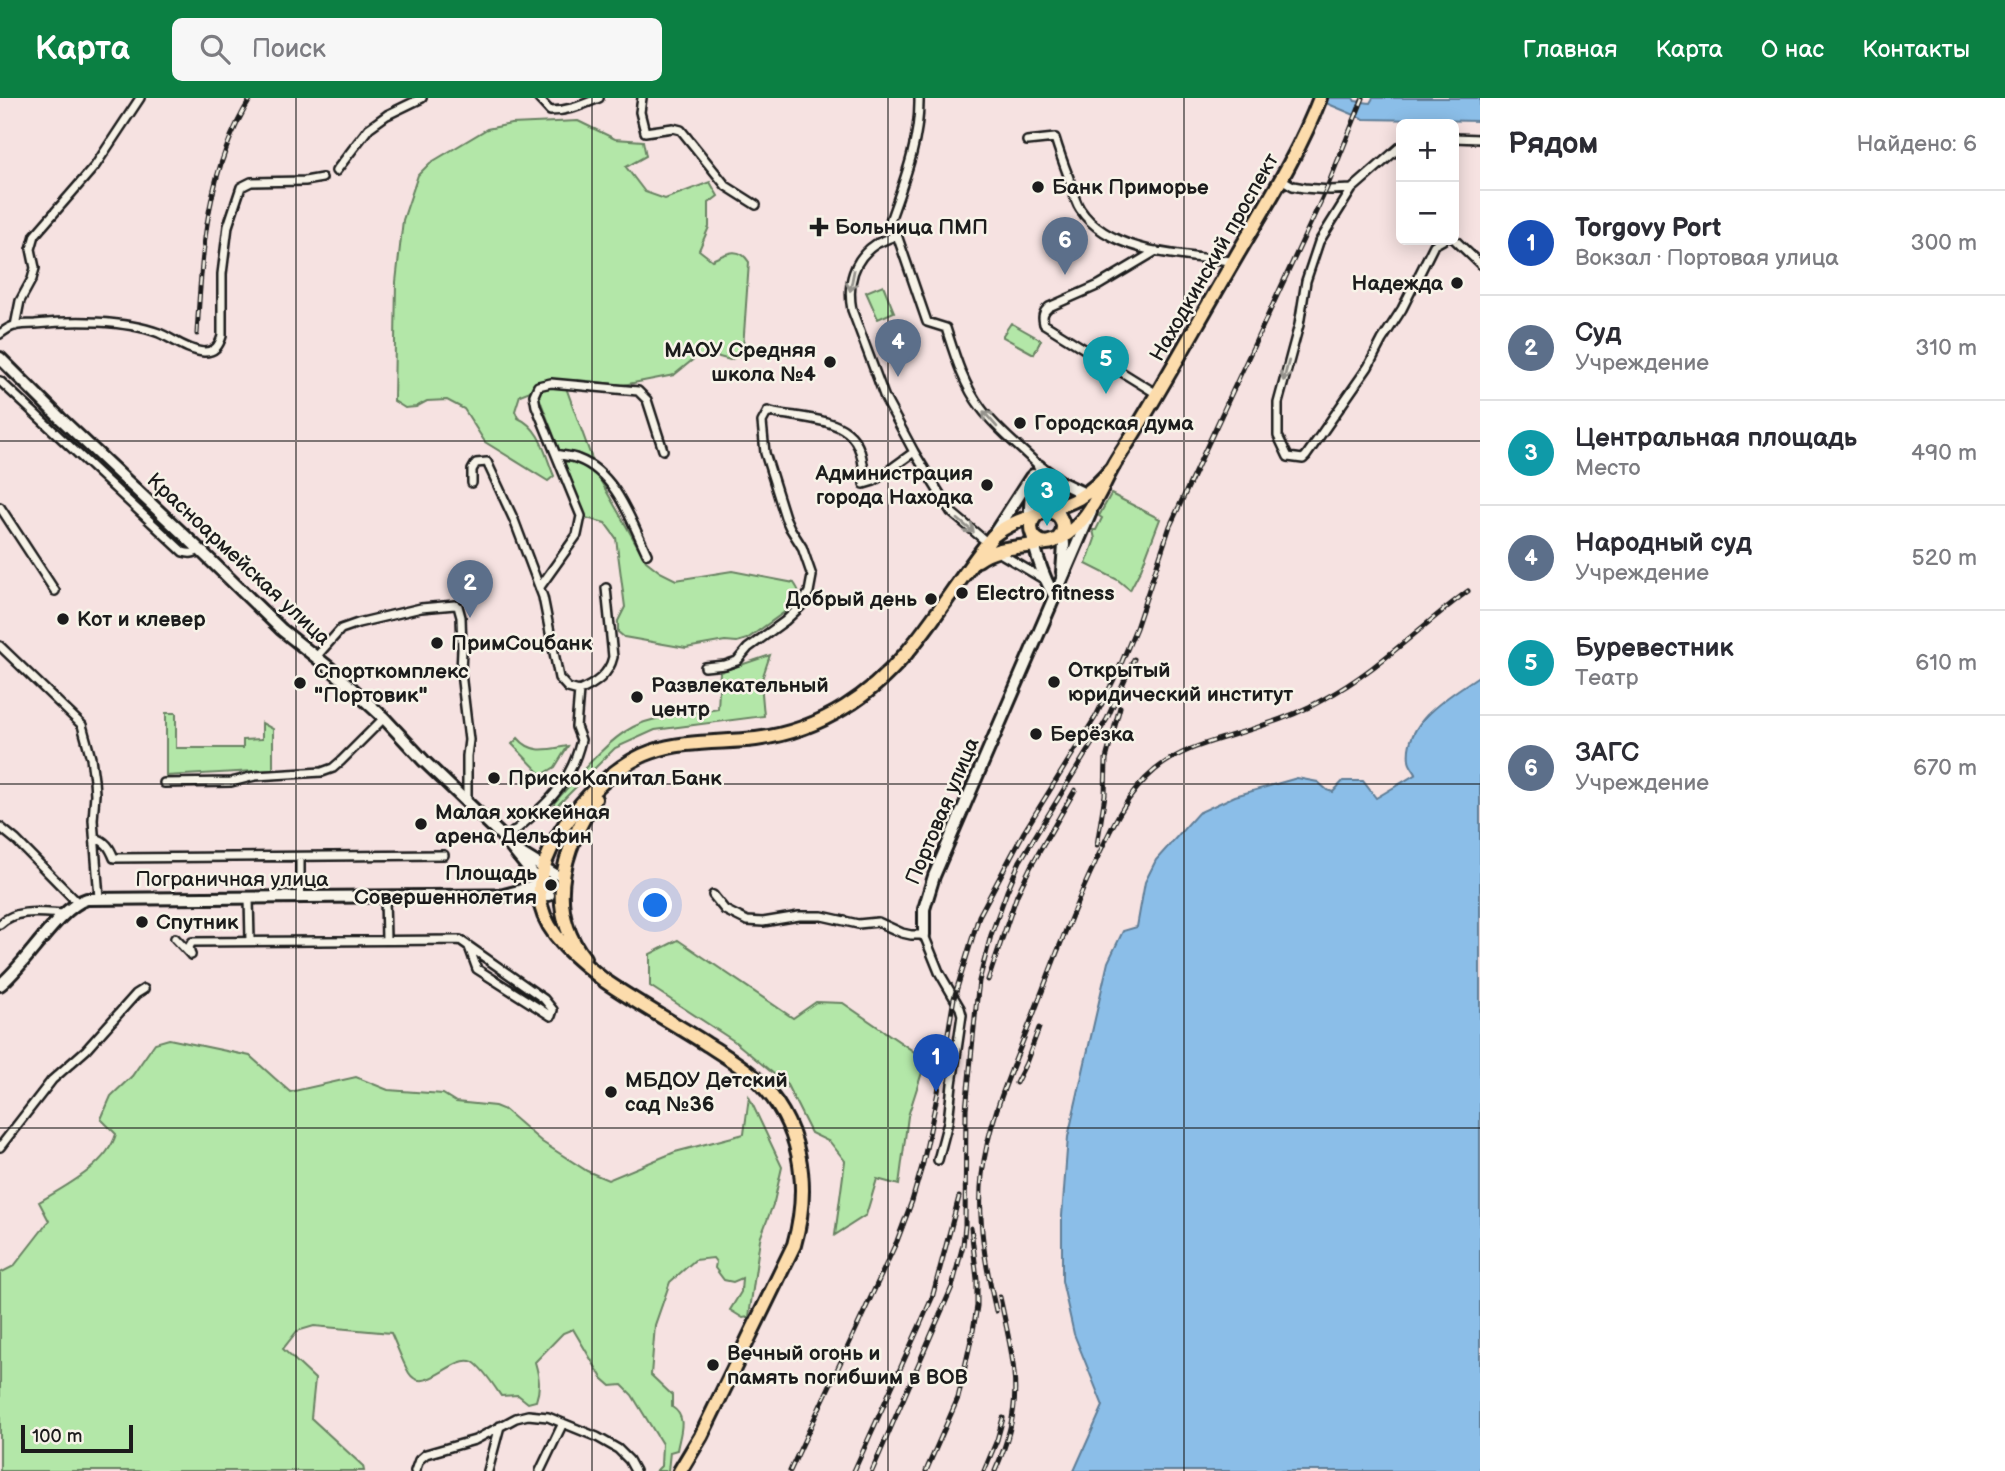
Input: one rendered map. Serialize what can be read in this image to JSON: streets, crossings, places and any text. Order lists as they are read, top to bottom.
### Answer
{
  "streets": {
    "main road": [
      "Находкинский проспект",
      "Красноармейская улица",
      "Портовая улица",
      "Пограничная улица"
    ]
  },
  "crossings": [
    ["Находкинский проспект", "Портовая улица"],
    ["Красноармейская улица", "Пограничная улица"]
  ],
  "places": {
    "other": [
      "Банк Приморье",
      "Надежда",
      "МАОУ Средняя школа №4",
      "Городская дума",
      "Администрация города Находка",
      "Electro fitness",
      "Добрый день",
      "Кот и клевер",
      "ПримСоцбанк",
      "Открытый юридический институт",
      "Спорткомплекс \"Портовик\"",
      "Развлекательный центр",
      "Берёзка",
      "ПрискоКапитал Банк",
      "Малая хоккейная арена Дельфин",
      "Площадь Совершеннолетия",
      "Спутник",
      "МБДОУ Детский сад №36",
      "Вечный огонь и память погибшим в ВОВ"
    ],
    "health": ["Больница ПМП"]
  },
  "scale_bar": "100 m",
  "page": {
    "header": "Карта",
    "search": "Поиск",
    "nav": [
      "Главная",
      "Карта",
      "О нас",
      "Контакты"
    ],
    "heading": ["Рядом", "Найдено: 6"],
    "map_buttons": ["+", "−"],
    "list": [
      {
        "mark": "1",
        "name": "Torgovy Port",
        "note": "Вокзал · Портовая улица",
        "value": "300 m"
      },
      {
        "mark": "2",
        "name": "Суд",
        "note": "Учреждение",
        "value": "310 m"
      },
      {
        "mark": "3",
        "name": "Центральная площадь",
        "note": "Место",
        "value": "490 m"
      },
      {
        "mark": "4",
        "name": "Народный суд",
        "note": "Учреждение",
        "value": "520 m"
      },
      {
        "mark": "5",
        "name": "Буревестник",
        "note": "Театр",
        "value": "610 m"
      },
      {
        "mark": "6",
        "name": "ЗАГС",
        "note": "Учреждение",
        "value": "670 m"
      }
    ],
    "pins": [
      "6",
      "4",
      "5",
      "3",
      "2",
      "1"
    ],
    "scale": "100 m"
  }
}
